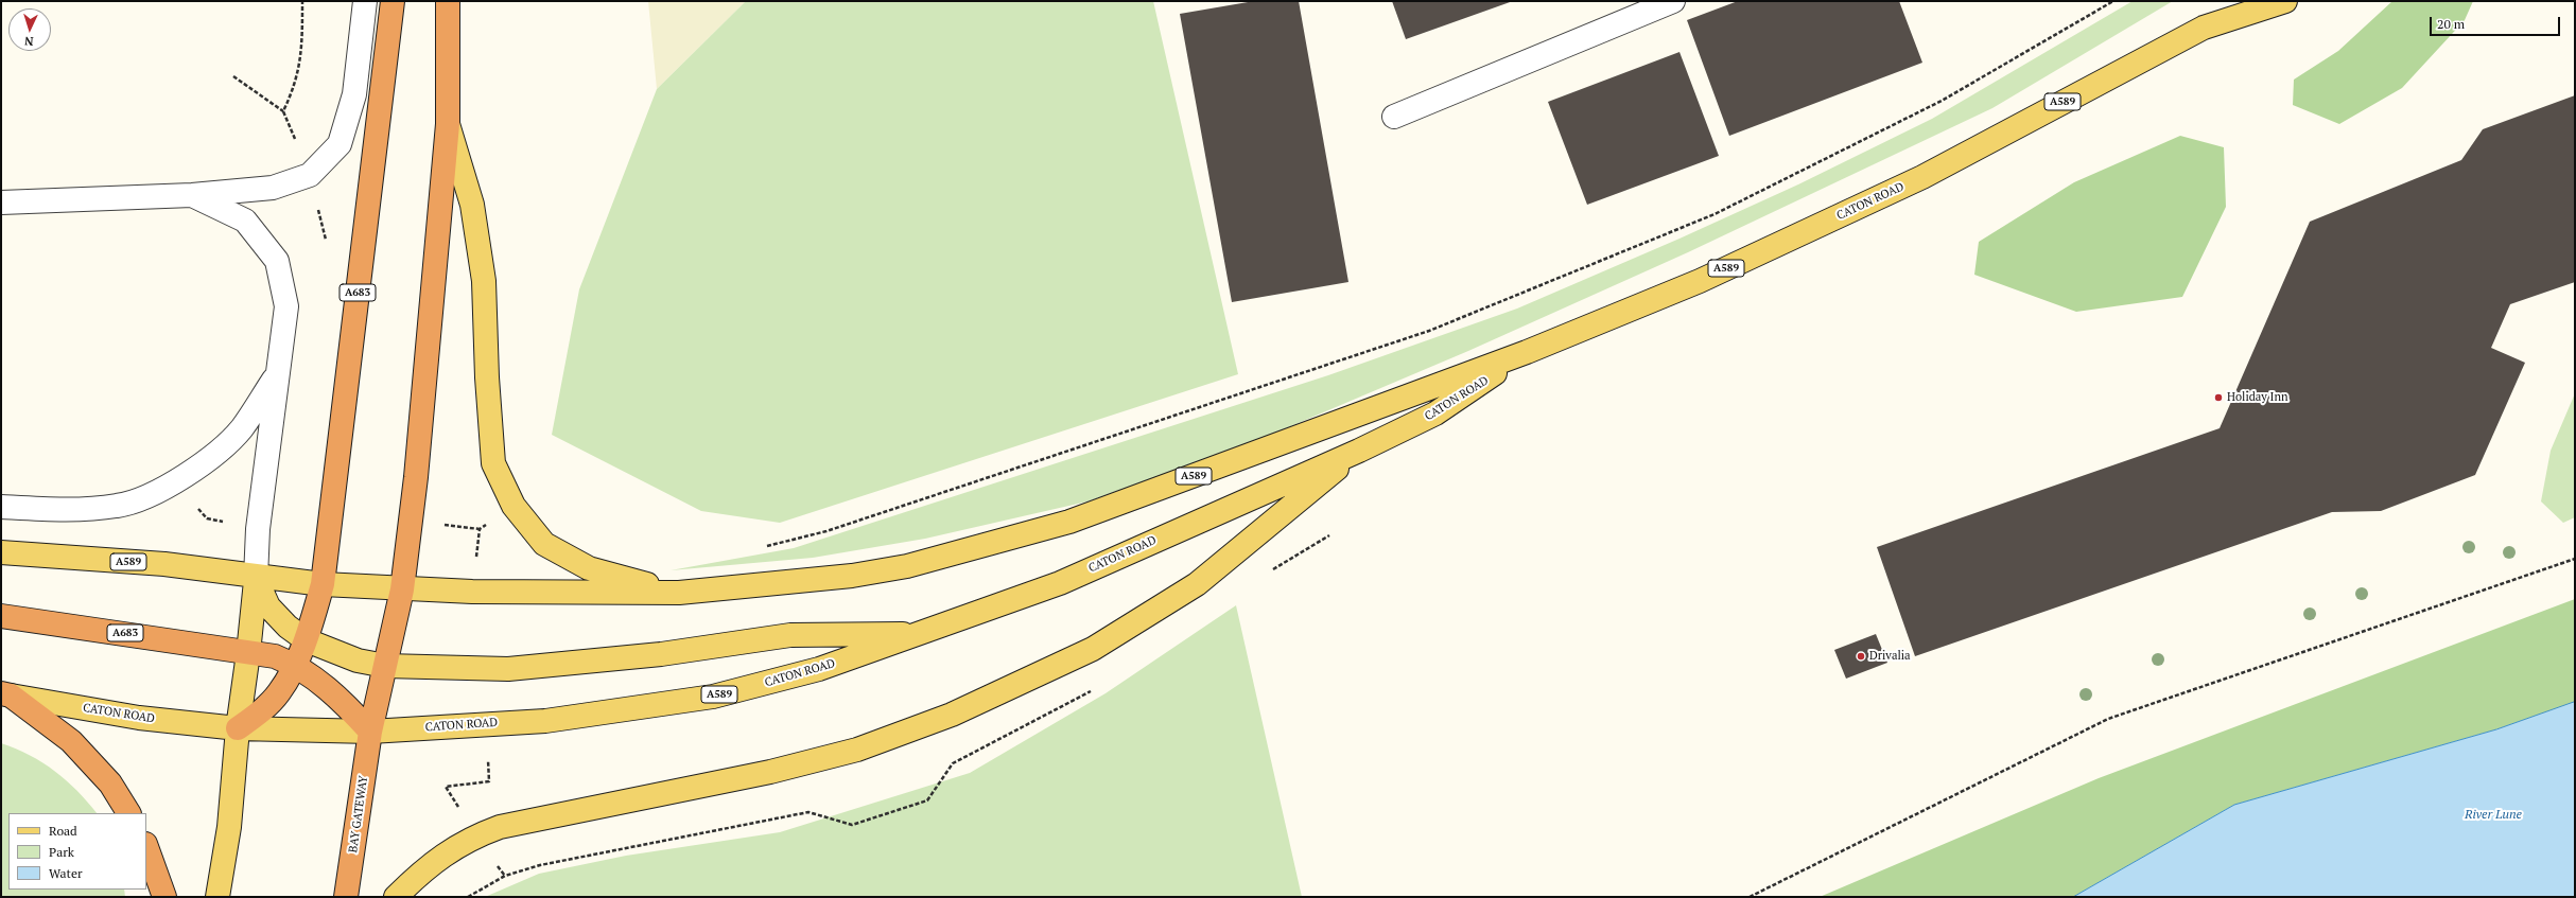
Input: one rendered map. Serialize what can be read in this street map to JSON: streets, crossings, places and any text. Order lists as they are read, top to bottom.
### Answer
{
  "streets": {
    "highway": ["CATON ROAD", "A683", "BAY GATEWAY"],
    "main road": ["A589"]
  },
  "crossings": [
    ["CATON ROAD", "A683"],
    ["CATON ROAD", "BAY GATEWAY"],
    ["A683", "BAY GATEWAY"]
  ],
  "water": ["River Lune"],
  "places": ["Holiday Inn", "Drivalia"],
  "legend": ["Road", "Park", "Water"],
  "scale_bar": "20 m",
  "north": "bottom"
}
